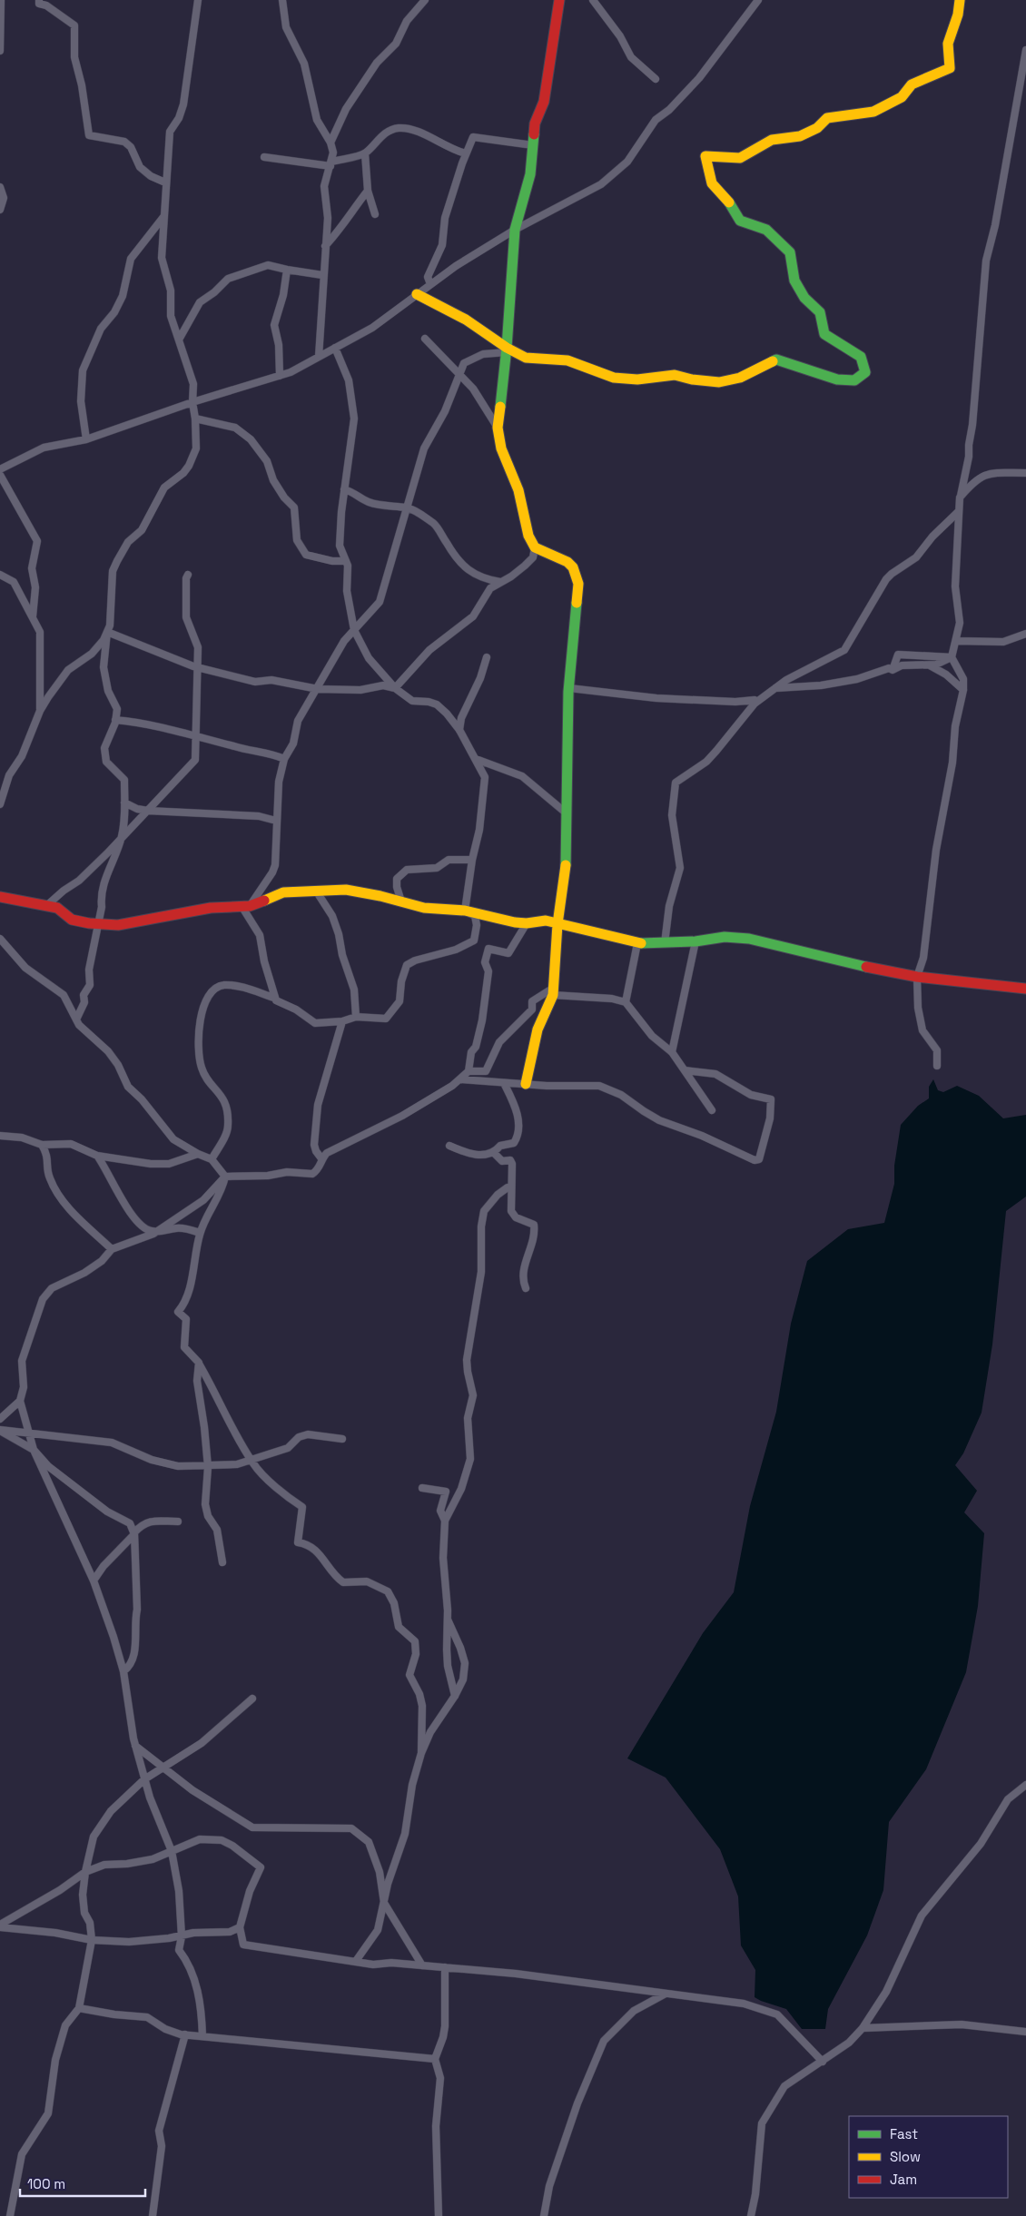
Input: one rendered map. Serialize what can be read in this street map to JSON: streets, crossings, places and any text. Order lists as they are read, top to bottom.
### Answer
{
  "legend": ["Fast", "Slow", "Jam"],
  "scale_bar": "100 m"
}
